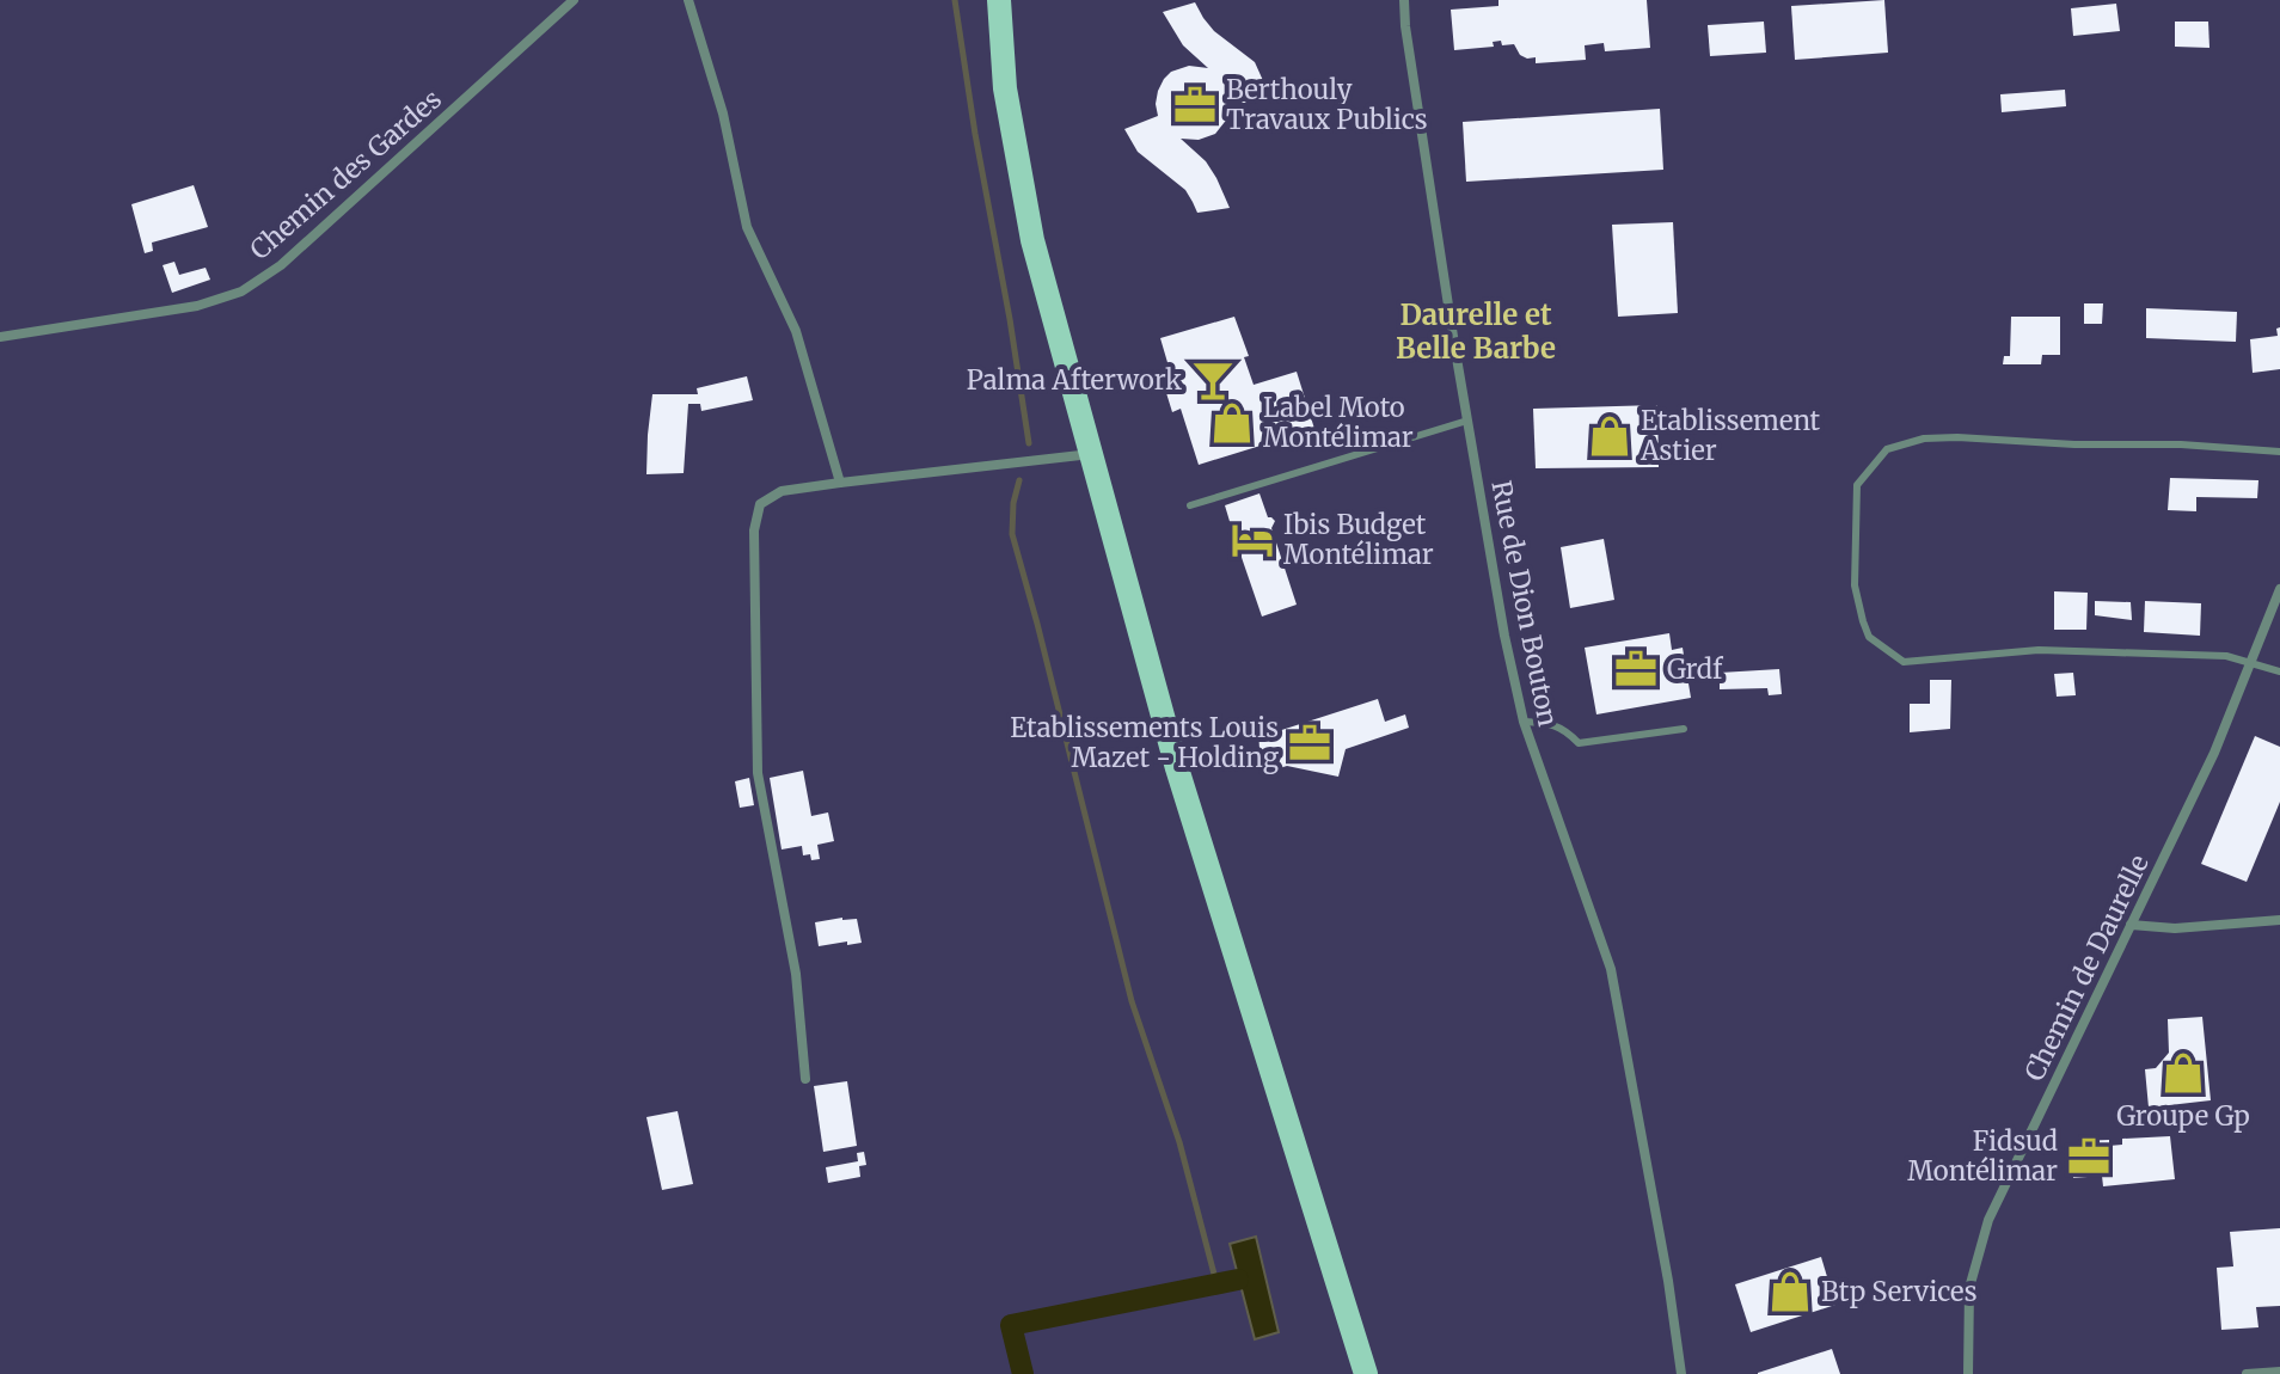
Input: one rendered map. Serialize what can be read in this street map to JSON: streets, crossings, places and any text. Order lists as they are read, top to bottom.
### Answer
{
  "streets": {
    "street": ["Chemin des Gardes", "Rue de Dion Bouton", "Chemin de Daurelle"]
  },
  "districts": ["Daurelle et Belle Barbe"],
  "places": {
    "office": [
      "Berthouly Travaux Publics",
      "Grdf",
      "Etablissements Louis Mazet - Holding",
      "Fidsud Montélimar"
    ],
    "bar": ["Palma Afterwork"],
    "shop": [
      "Label Moto Montélimar",
      "Etablissement Astier",
      "Groupe Gp",
      "Btp Services"
    ],
    "hotel": ["Ibis Budget Montélimar"]
  }
}
